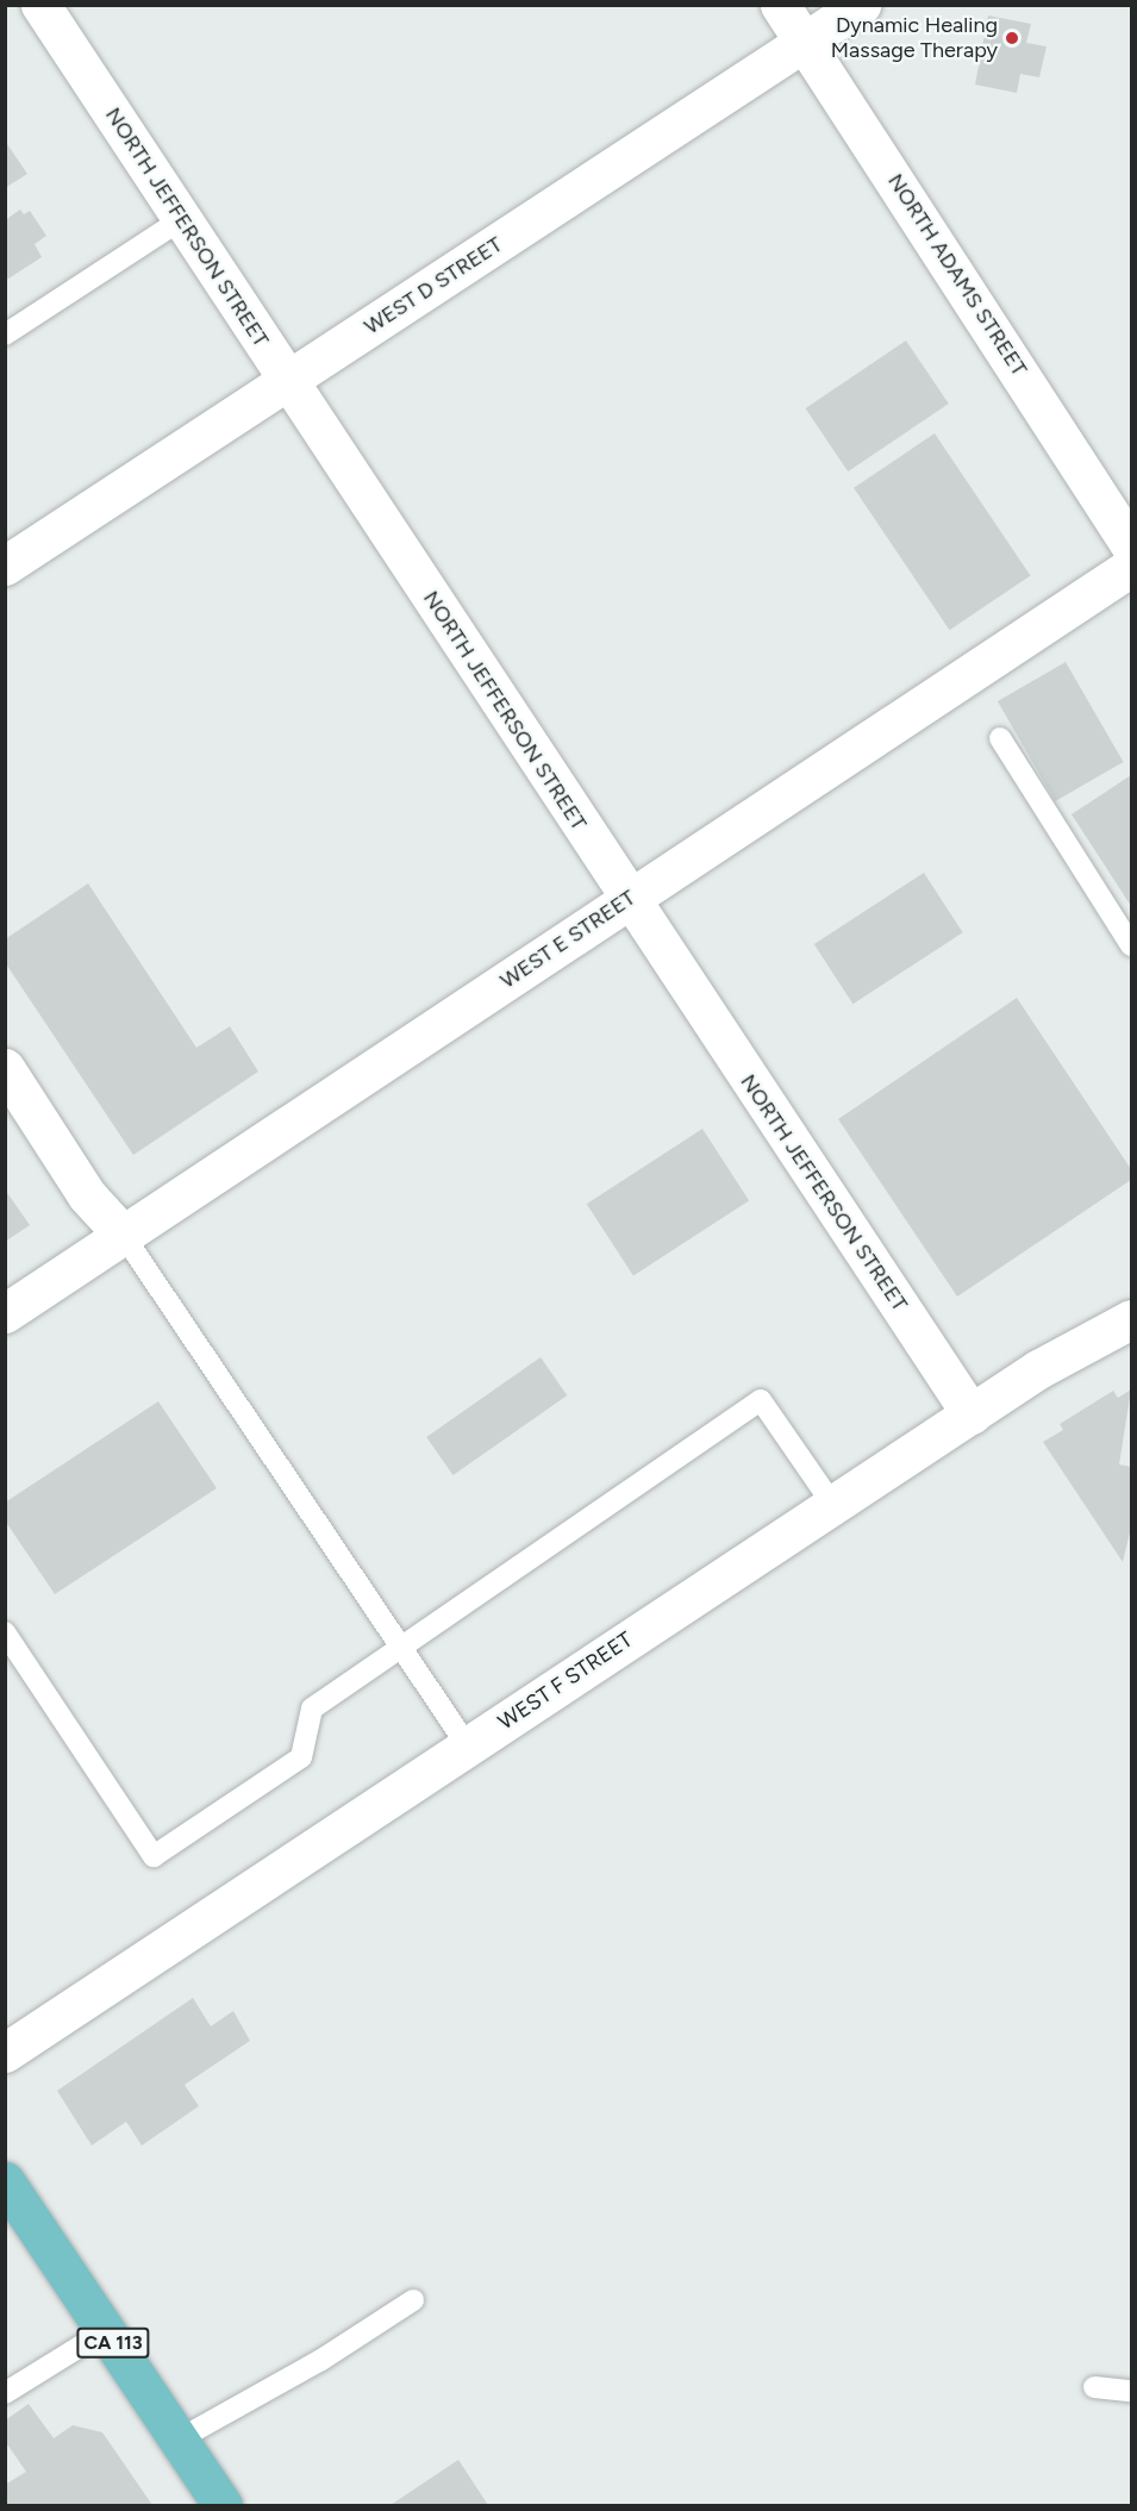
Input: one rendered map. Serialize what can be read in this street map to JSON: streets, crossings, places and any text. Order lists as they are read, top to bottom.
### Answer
{
  "streets": {
    "main road": ["CA 113"],
    "street": [
      "NORTH JEFFERSON STREET",
      "NORTH ADAMS STREET",
      "WEST D STREET",
      "WEST E STREET",
      "WEST F STREET"
    ]
  },
  "crossings": [
    ["NORTH JEFFERSON STREET", "WEST D STREET"],
    ["NORTH JEFFERSON STREET", "WEST E STREET"],
    ["NORTH JEFFERSON STREET", "WEST F STREET"],
    ["NORTH ADAMS STREET", "WEST D STREET"]
  ],
  "places": ["Dynamic Healing Massage Therapy"]
}
